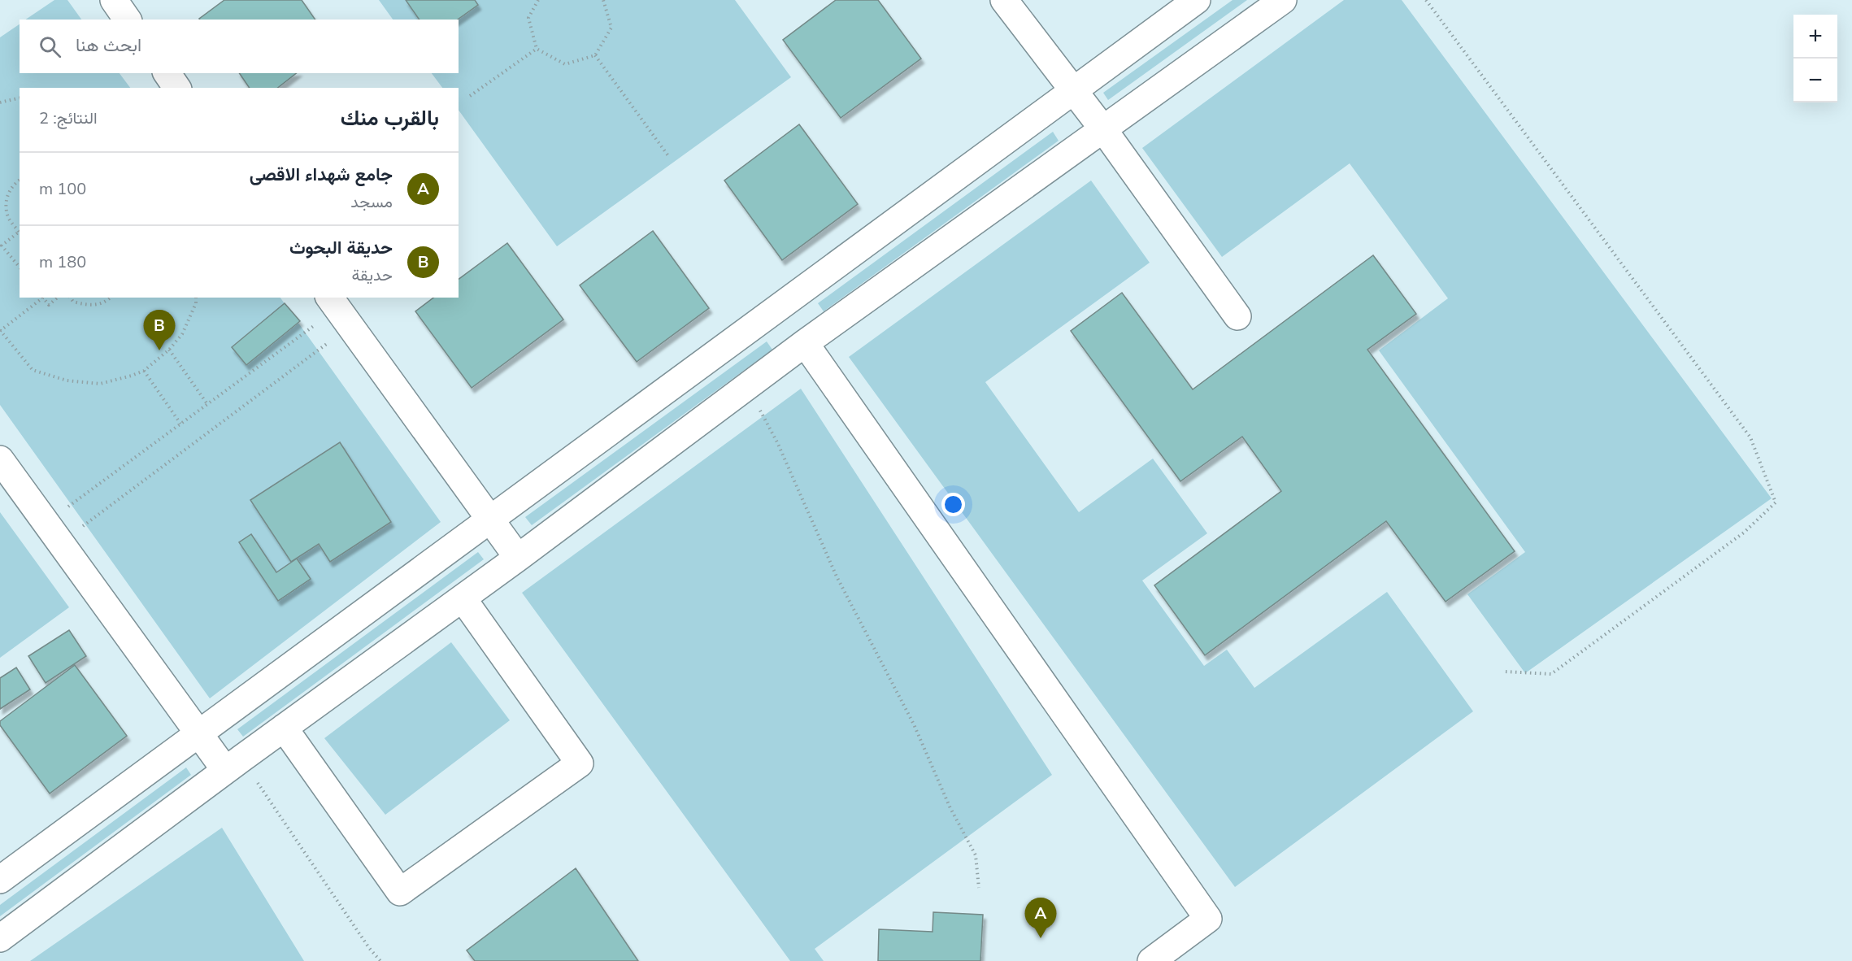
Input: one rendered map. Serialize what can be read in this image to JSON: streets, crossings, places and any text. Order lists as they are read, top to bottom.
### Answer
{
  "page": {
    "map_buttons": ["+", "−"],
    "search": "ابحث هنا",
    "heading": ["بالقرب منك", "النتائج: 2"],
    "list": [
      {
        "mark": "A",
        "name": "جامع شهداء الاقصى",
        "note": "مسجد",
        "value": "100 m"
      },
      {
        "mark": "B",
        "name": "حديقة البحوث",
        "note": "حديقة",
        "value": "180 m"
      }
    ],
    "pins": ["B", "A"]
  }
}
